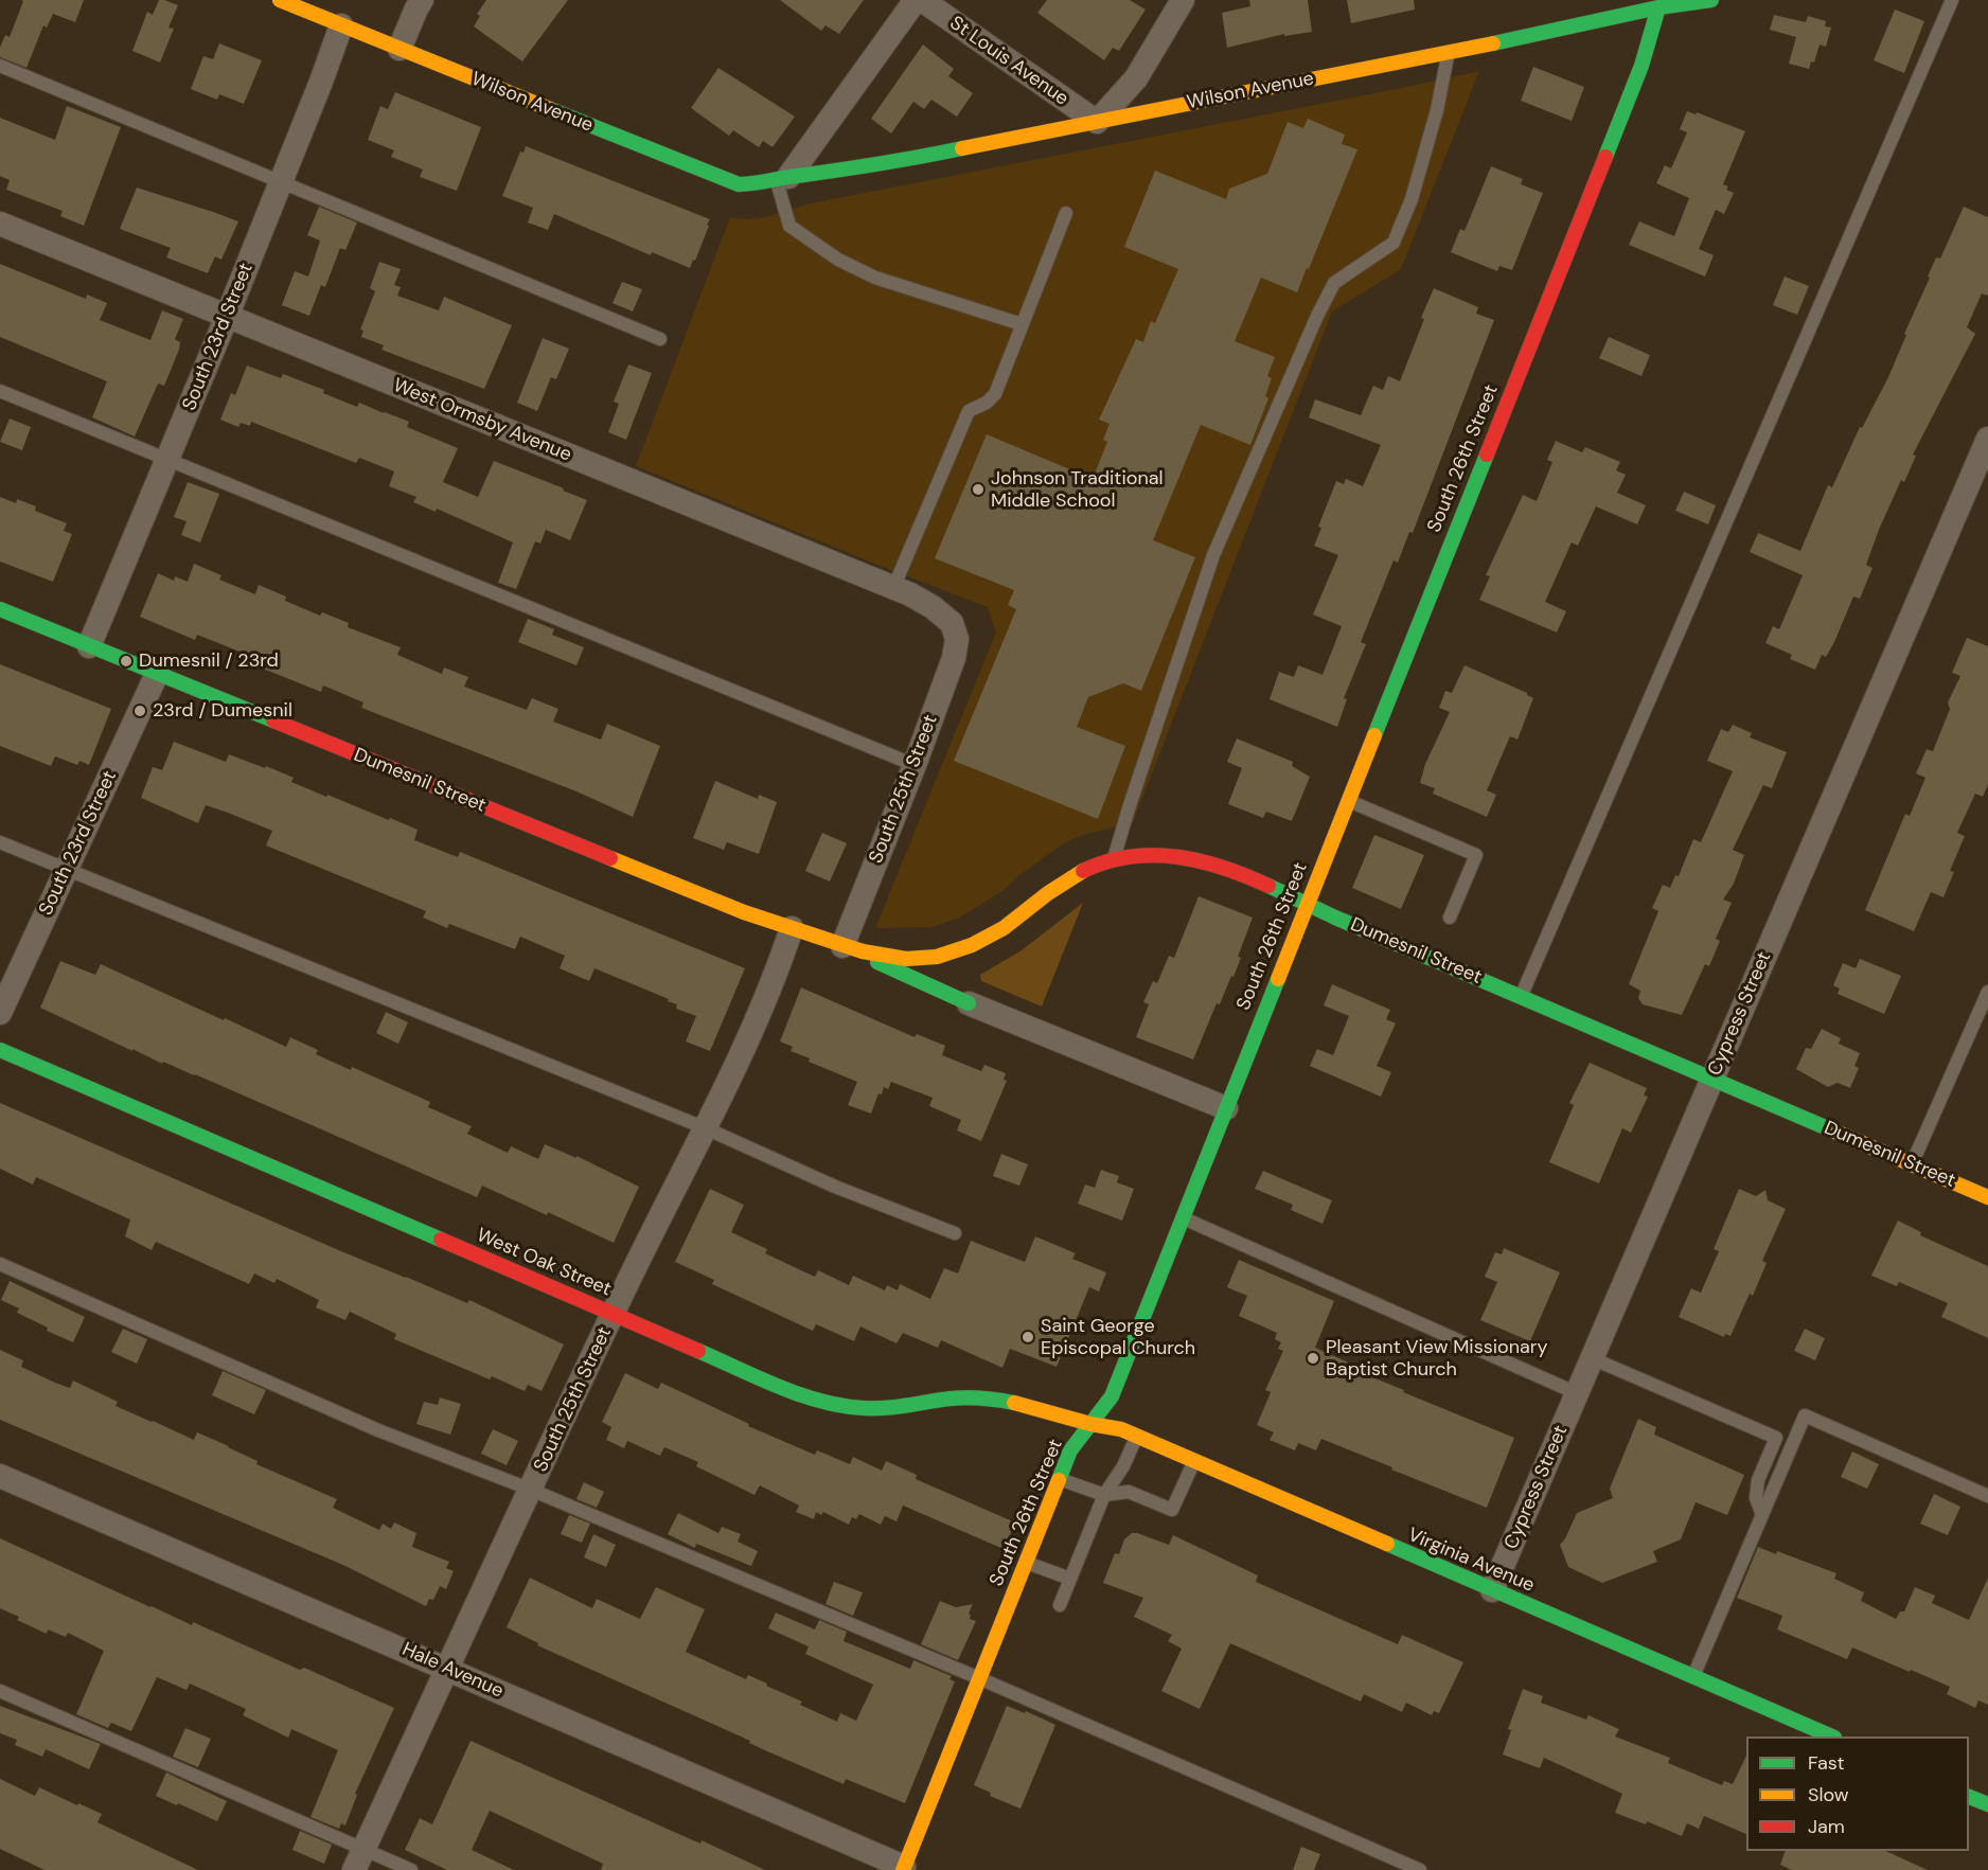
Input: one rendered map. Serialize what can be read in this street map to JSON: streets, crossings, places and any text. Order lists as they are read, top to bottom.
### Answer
{
  "streets": {
    "main road": [
      "Wilson Avenue",
      "South 26th Street",
      "Dumesnil Street",
      "West Oak Street",
      "Virginia Avenue"
    ],
    "street": [
      "St Louis Avenue",
      "South 23rd Street",
      "West Ormsby Avenue",
      "South 25th Street",
      "Cypress Street",
      "Hale Avenue"
    ]
  },
  "crossings": [
    ["St Louis Avenue", "Wilson Avenue"],
    ["Wilson Avenue", "South 23rd Street"],
    ["Wilson Avenue", "South 26th Street"],
    ["South 23rd Street", "West Ormsby Avenue"],
    ["South 23rd Street", "Dumesnil Street"],
    ["West Ormsby Avenue", "South 25th Street"],
    ["South 26th Street", "Dumesnil Street"],
    ["South 26th Street", "West Oak Street"],
    ["South 26th Street", "Virginia Avenue"],
    ["South 26th Street", "Hale Avenue"],
    ["Dumesnil Street", "South 25th Street"],
    ["Dumesnil Street", "Cypress Street"],
    ["South 25th Street", "West Oak Street"],
    ["South 25th Street", "Hale Avenue"],
    ["Cypress Street", "Virginia Avenue"],
    ["West Oak Street", "Virginia Avenue"]
  ],
  "places": [
    "Johnson Traditional Middle School",
    "Dumesnil / 23rd",
    "23rd / Dumesnil",
    "Saint George Episcopal Church",
    "Pleasant View Missionary Baptist Church"
  ],
  "legend": ["Fast", "Slow", "Jam"]
}
